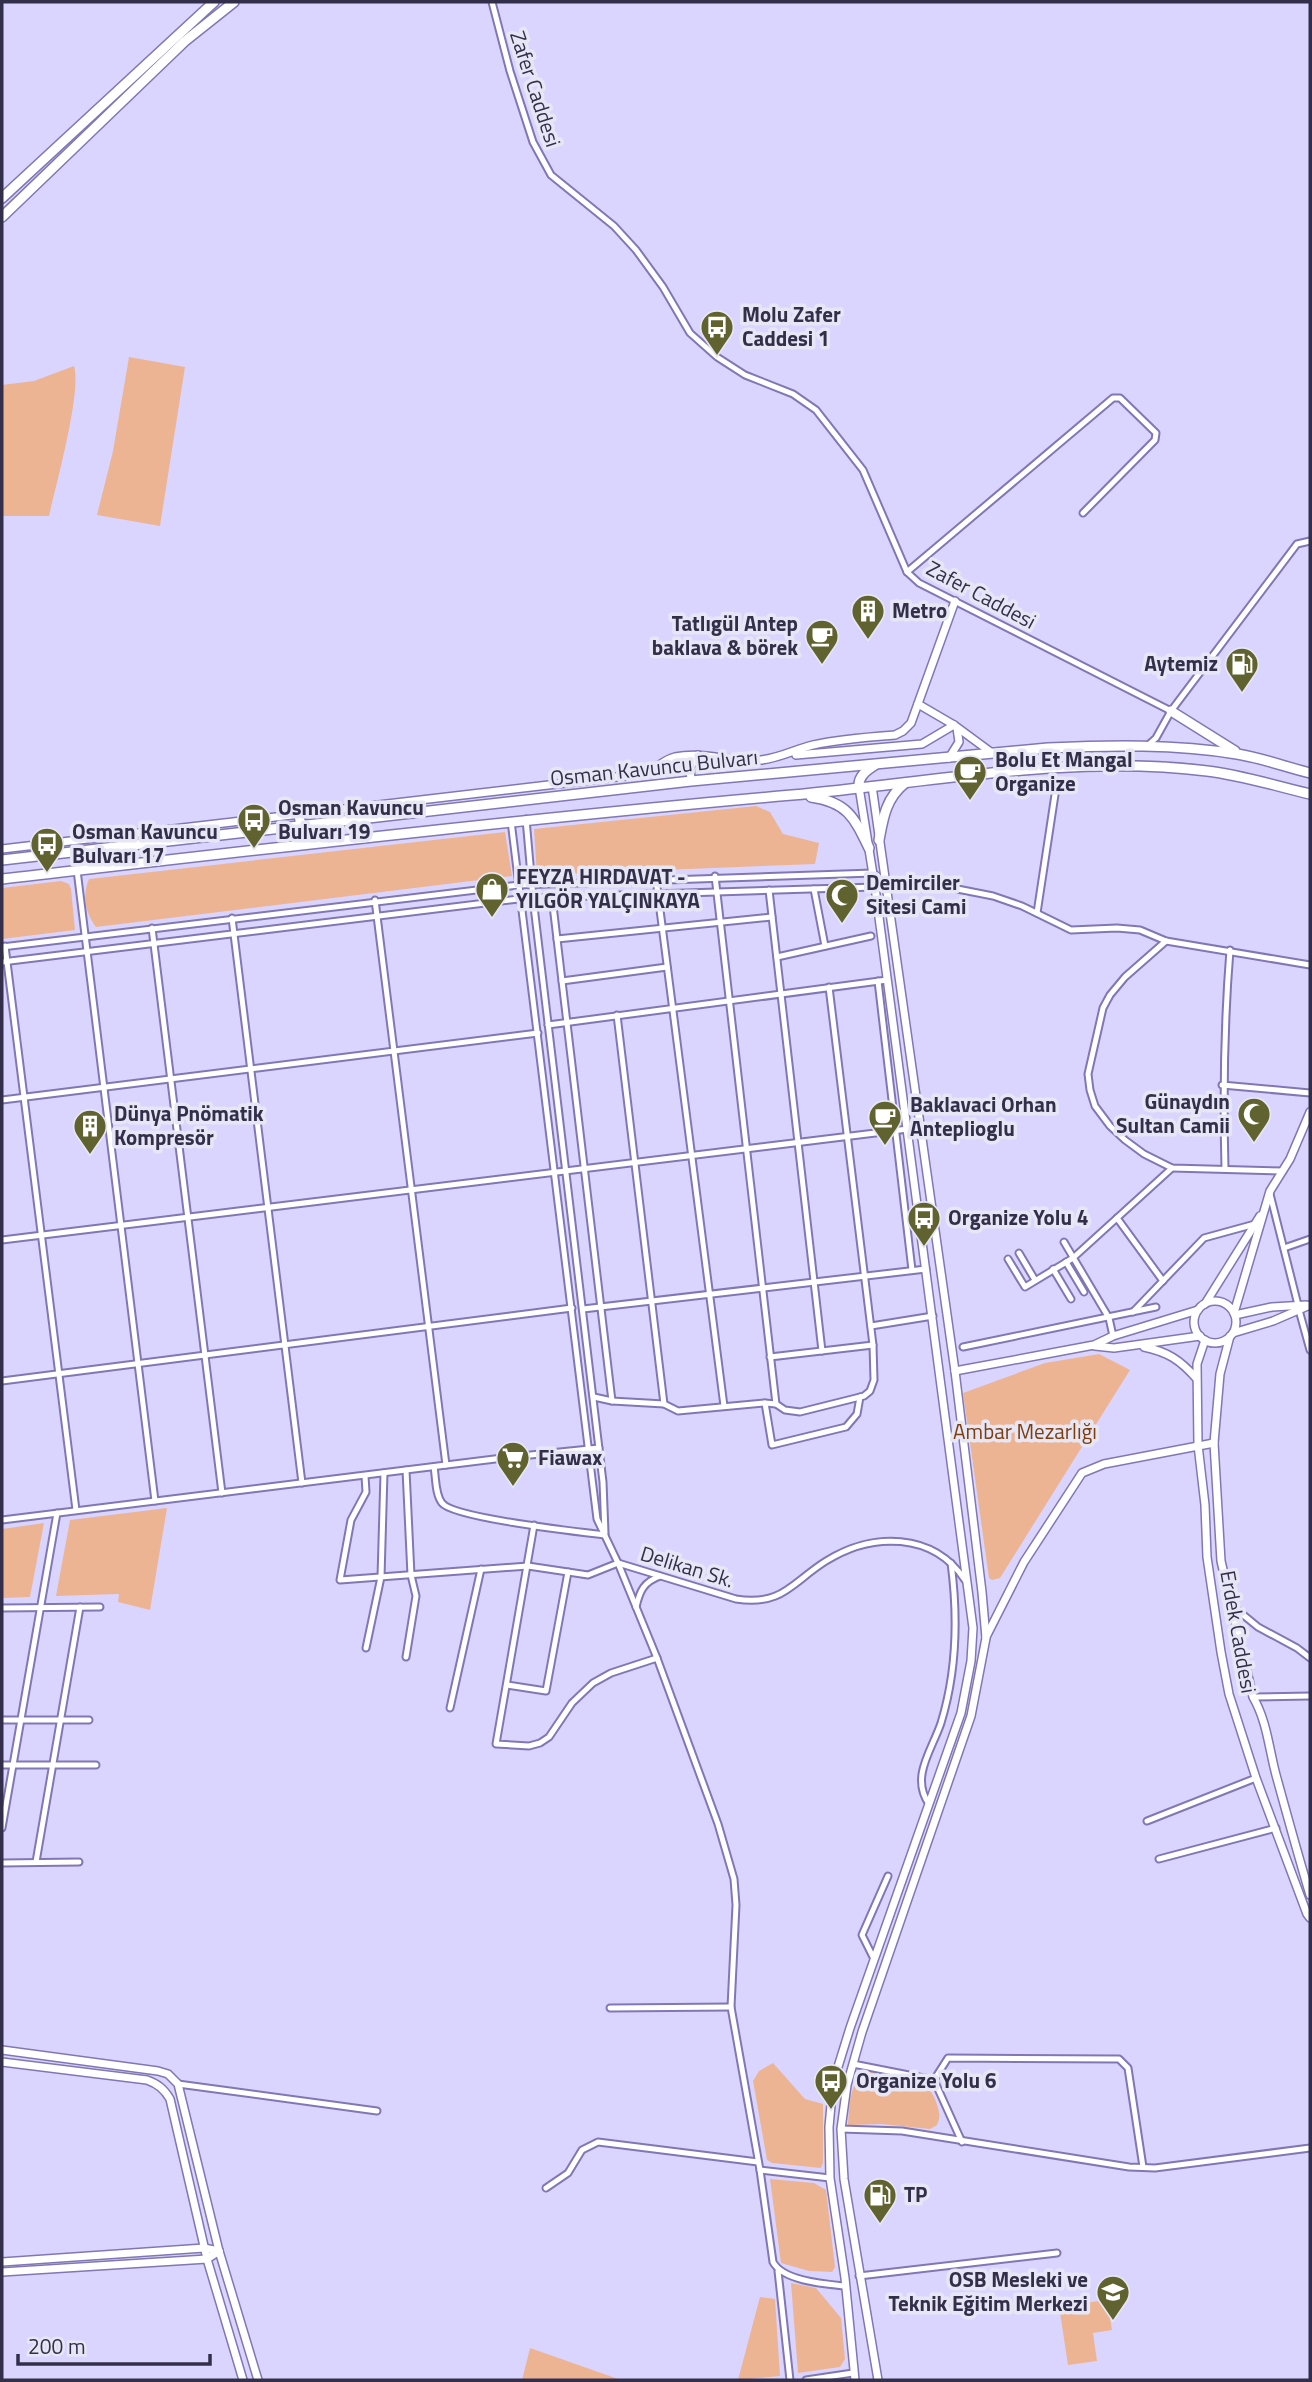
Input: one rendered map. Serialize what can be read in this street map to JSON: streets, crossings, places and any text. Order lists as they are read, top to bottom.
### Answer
{
  "streets": {
    "highway": ["Osman Kavuncu Bulvarı"],
    "street": ["Zafer Caddesi", "Delikan Sk.", "Erdek Caddesi"]
  },
  "parks": ["Ambar Mezarlığı"],
  "places": {
    "bus stop": [
      "Molu Zafer Caddesi 1",
      "Osman Kavuncu Bulvarı 19",
      "Osman Kavuncu Bulvarı 17",
      "Organize Yolu 4",
      "Organize Yolu 6"
    ],
    "building": ["Metro", "Dünya Pnömatik Kompresör"],
    "cafe": ["Tatlıgül Antep baklava & börek", "Bolu Et Mangal Organize", "Baklavaci Orhan Anteplioglu"],
    "fuel station": ["Aytemiz", "TP"],
    "shop": ["FEYZA HIRDAVAT - YILGÖR YALÇINKAYA"],
    "mosque": ["Demirciler Sitesi Cami", "Günaydın Sultan Camii"],
    "supermarket": ["Fiawax"],
    "school or university": ["OSB Mesleki ve Teknik Eğitim Merkezi"]
  },
  "scale_bar": "200 m"
}
